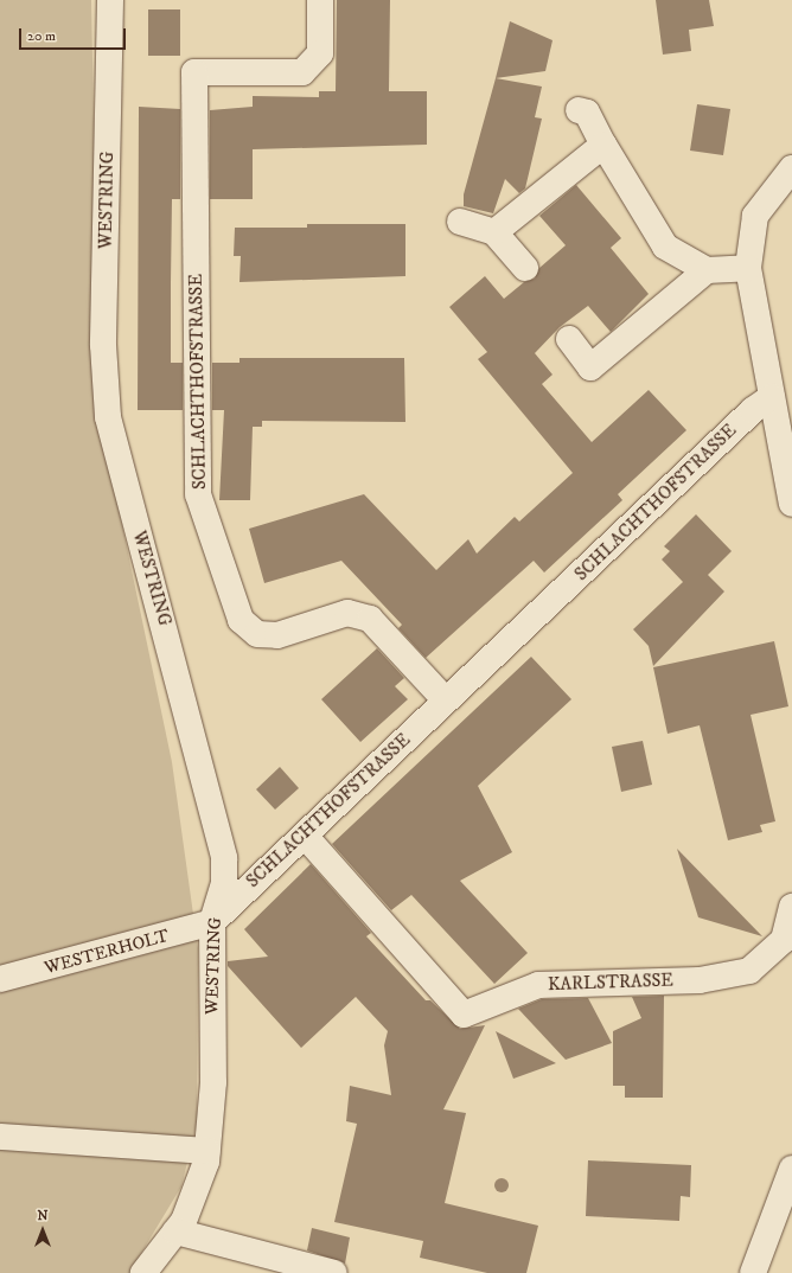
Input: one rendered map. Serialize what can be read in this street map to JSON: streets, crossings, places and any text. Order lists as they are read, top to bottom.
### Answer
{
  "streets": {
    "street": [
      "WESTRING",
      "SCHLACHTHOFSTRASSE",
      "WESTERHOLT",
      "KARLSTRASSE"
    ]
  },
  "crossings": [
    ["WESTRING", "SCHLACHTHOFSTRASSE"],
    ["WESTRING", "WESTERHOLT"],
    ["SCHLACHTHOFSTRASSE", "WESTERHOLT"],
    ["SCHLACHTHOFSTRASSE", "KARLSTRASSE"]
  ],
  "scale_bar": "20 m",
  "north": "top"
}
